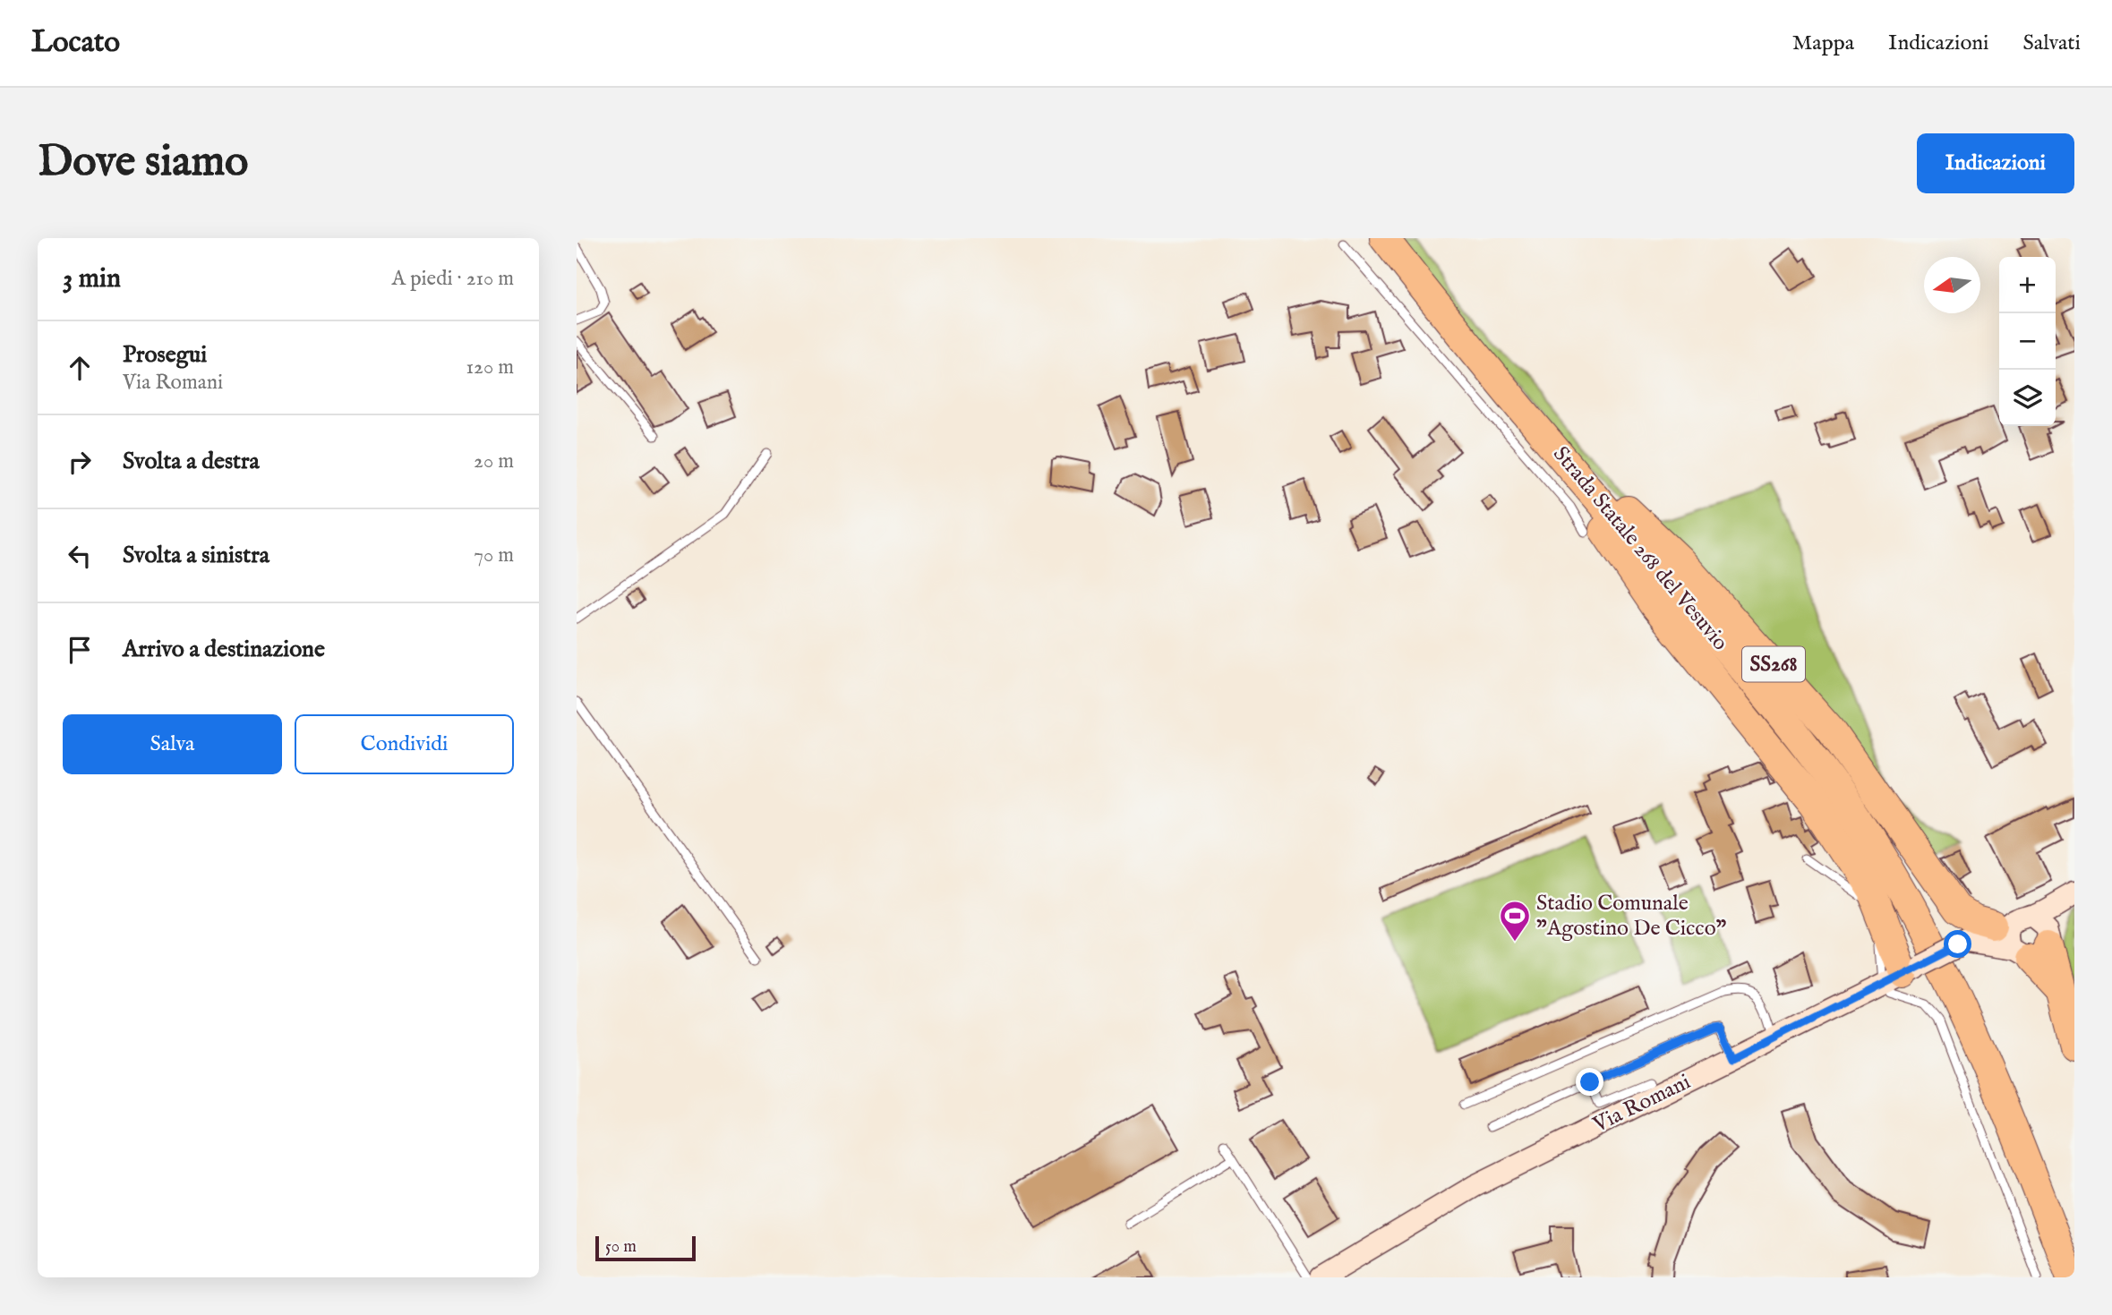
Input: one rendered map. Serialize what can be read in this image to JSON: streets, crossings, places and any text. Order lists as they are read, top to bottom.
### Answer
{
  "streets": {
    "highway": ["Strada Statale 268 del Vesuvio", "SS268"],
    "street": ["Via Romani"]
  },
  "crossings": [
    ["Strada Statale 268 del Vesuvio", "SS268"],
    ["SS268", "Via Romani"]
  ],
  "places": {
    "sports": ["Stadio Comunale \"Agostino De Cicco\""]
  },
  "scale_bar": "50 m",
  "north": "left",
  "page": {
    "header": "Locato",
    "nav": ["Mappa", "Indicazioni", "Salvati"],
    "buttons": [
      "Indicazioni",
      ["Salva", "Condividi"]
    ],
    "title": "Dove siamo",
    "heading": ["3 min", "A piedi · 210 m"],
    "map_buttons": ["+", "−"],
    "list": [
      ["Prosegui", "Via Romani", "120 m"],
      ["Svolta a destra", "20 m"],
      ["Svolta a sinistra", "70 m"],
      "Arrivo a destinazione"
    ],
    "scale": "50 m"
  }
}
